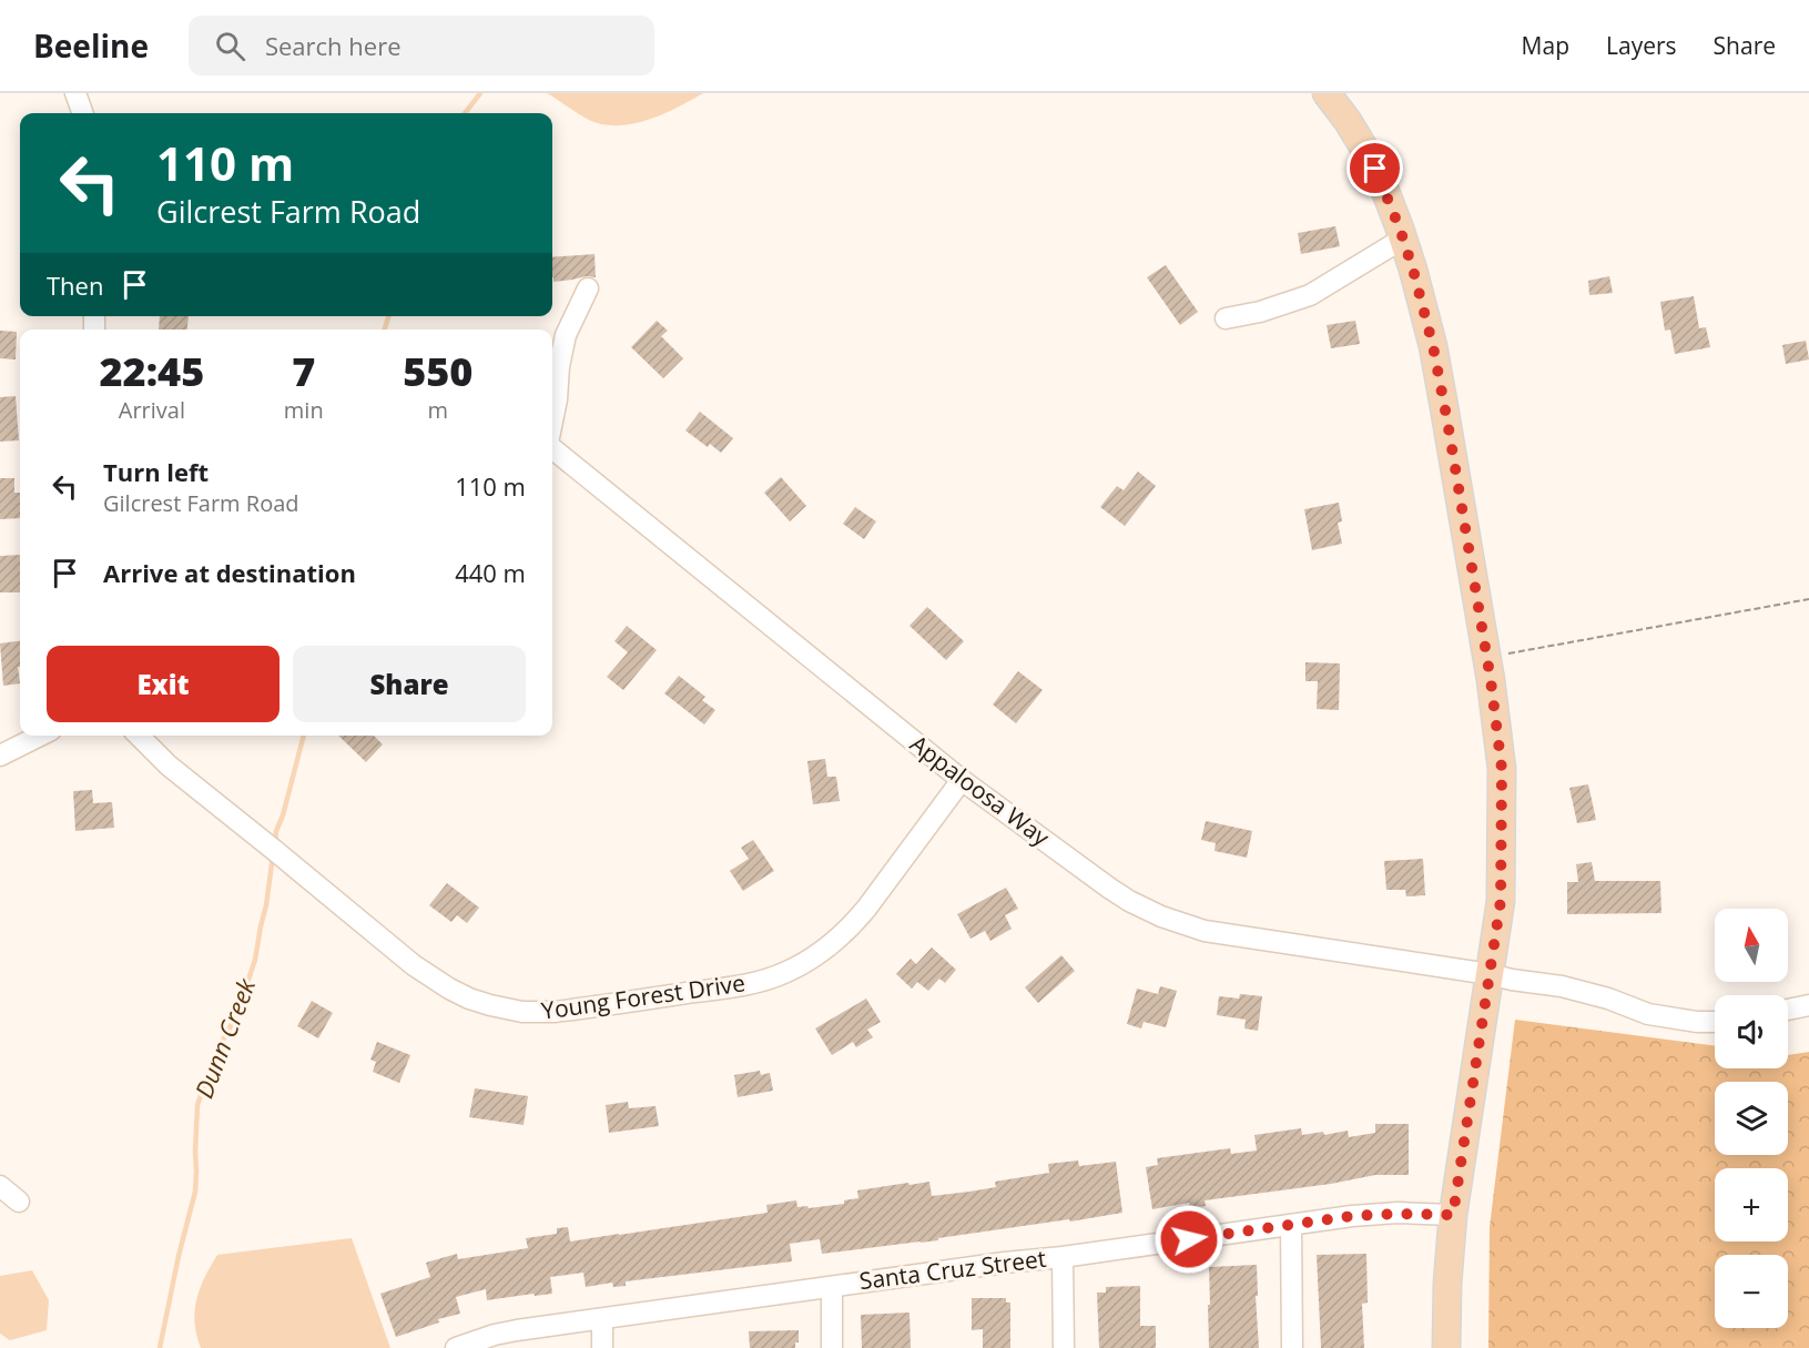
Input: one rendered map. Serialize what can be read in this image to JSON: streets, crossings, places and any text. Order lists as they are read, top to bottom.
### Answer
{
  "streets": {
    "street": ["Appaloosa Way", "Young Forest Drive", "Santa Cruz Street"]
  },
  "crossings": [
    ["Appaloosa Way", "Young Forest Drive"]
  ],
  "water": ["Dunn Creek"],
  "north": "top",
  "page": {
    "header": "Beeline",
    "search": "Search here",
    "nav": ["Map", "Layers", "Share"],
    "turn": ["110 m", "Gilcrest Farm Road"],
    "then": "Then",
    "eta": [
      "22:45",
      "Arrival",
      "7",
      "min",
      "550",
      "m"
    ],
    "list": [
      {
        "name": "Turn left",
        "note": "Gilcrest Farm Road",
        "value": "110 m"
      },
      {
        "name": "Arrive at destination",
        "value": "440 m"
      }
    ],
    "buttons": ["Exit", "Share"],
    "map_buttons": ["+", "−"]
  }
}
